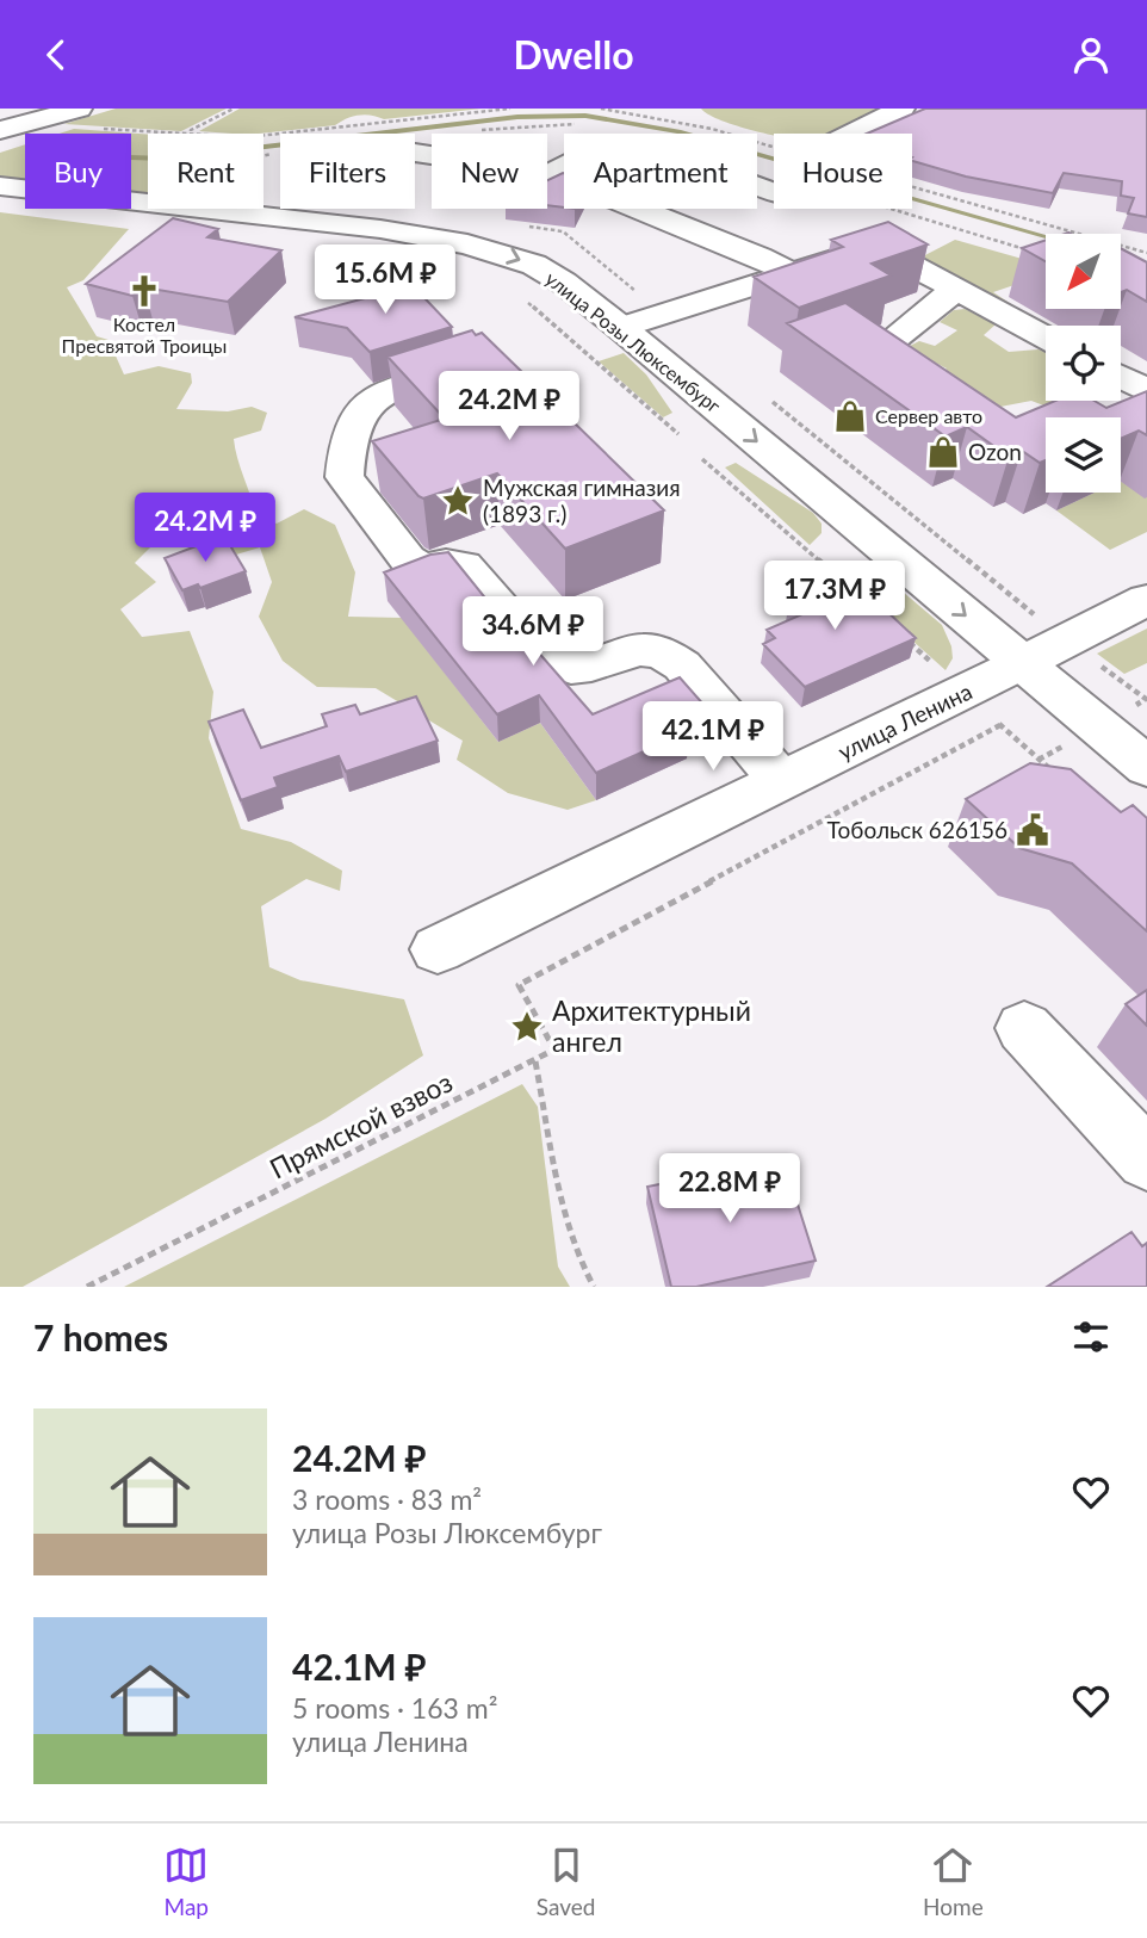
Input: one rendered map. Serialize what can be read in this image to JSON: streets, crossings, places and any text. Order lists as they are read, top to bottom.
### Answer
{
  "streets": {
    "main road": ["улица Розы Люксембург", "улица Ленина"],
    "path": ["Прямской взвоз"]
  },
  "crossings": [
    ["улица Розы Люксембург", "улица Ленина"]
  ],
  "places": {
    "church": ["Костел Пресвятой Троицы"],
    "shop": ["Сервер авто", "Ozon"],
    "place": ["Мужская гимназия (1893 г.)", "Архитектурный ангел"],
    "public building": ["Тобольск 626156"]
  },
  "north": "bottom left",
  "page": {
    "header": "Dwello",
    "chip": [
      "Buy",
      "Rent",
      "Filters",
      "New",
      "Apartment",
      "House"
    ],
    "price": [
      "15.6M ₽",
      "24.2M ₽",
      "24.2M ₽",
      "17.3M ₽",
      "34.6M ₽",
      "42.1M ₽",
      "22.8M ₽"
    ],
    "heading": "7 homes",
    "list": [
      {
        "name": "24.2M ₽",
        "note": "3 rooms · 83 m² · улица Розы Люксембург"
      },
      {
        "name": "42.1M ₽",
        "note": "5 rooms · 163 m² · улица Ленина"
      }
    ],
    "tabs": ["Map", "Saved", "Home"]
  }
}
